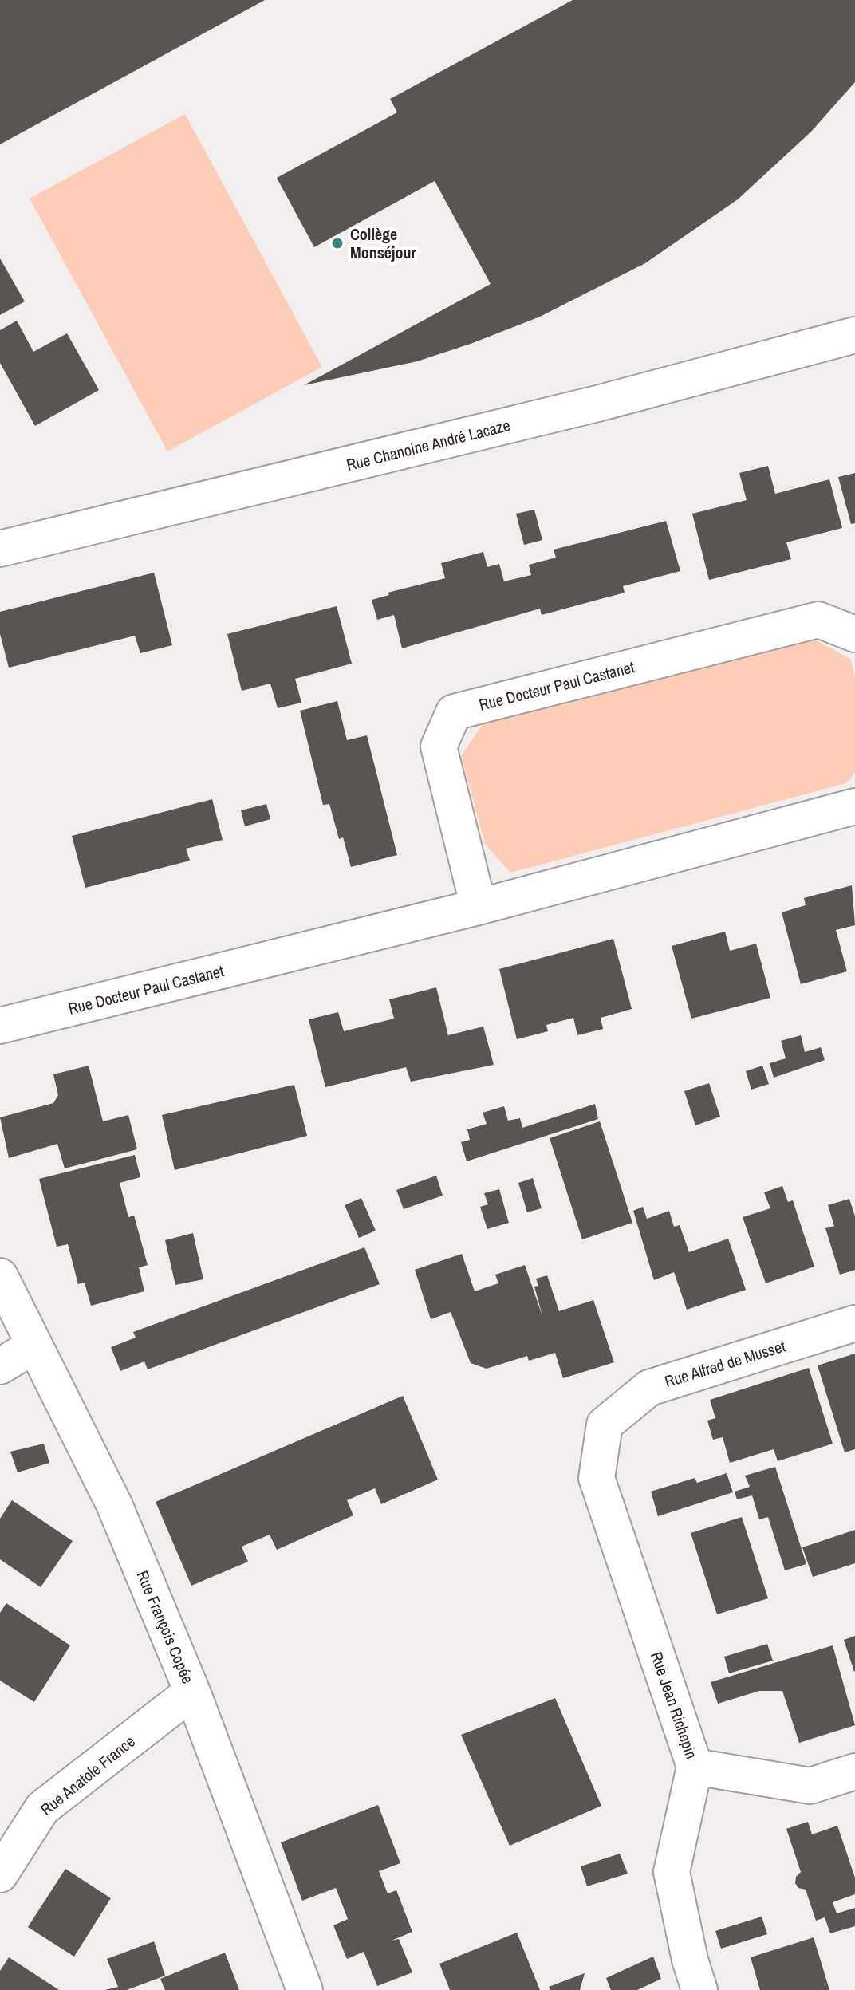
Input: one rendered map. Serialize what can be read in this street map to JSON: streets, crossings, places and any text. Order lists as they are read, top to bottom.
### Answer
{
  "streets": {
    "street": [
      "Rue Chanoine André Lacaze",
      "Rue Docteur Paul Castanet",
      "Rue Alfred de Musset",
      "Rue François Copée",
      "Rue Jean Richepin",
      "Rue Anatole France"
    ]
  },
  "crossings": [
    ["Rue Alfred de Musset", "Rue Jean Richepin"],
    ["Rue François Copée", "Rue Anatole France"]
  ],
  "places": ["Collège Monséjour"]
}
